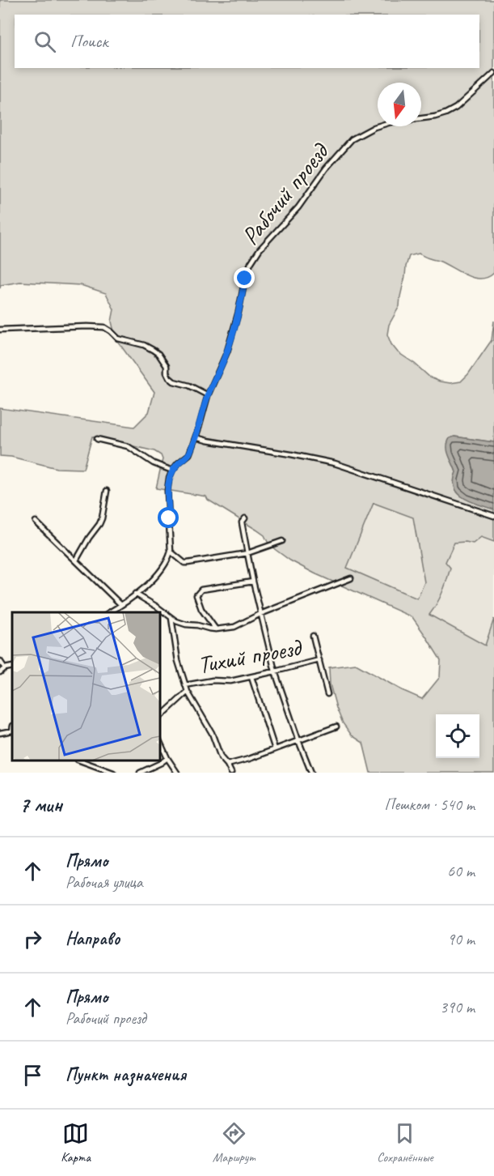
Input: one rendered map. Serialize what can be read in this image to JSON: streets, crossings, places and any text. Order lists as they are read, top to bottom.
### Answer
{
  "streets": {
    "street": ["Рабочий проезд", "Тихий проезд"]
  },
  "north": "bottom",
  "page": {
    "search": "Поиск",
    "heading": ["7 мин", "Пешком · 540 m"],
    "list": [
      ["Прямо", "Рабочая улица", "60 m"],
      ["Направо", "90 m"],
      ["Прямо", "Рабочий проезд", "390 m"],
      "Пункт назначения"
    ],
    "nav": ["Карта", "Маршрут", "Сохранённые"]
  }
}
